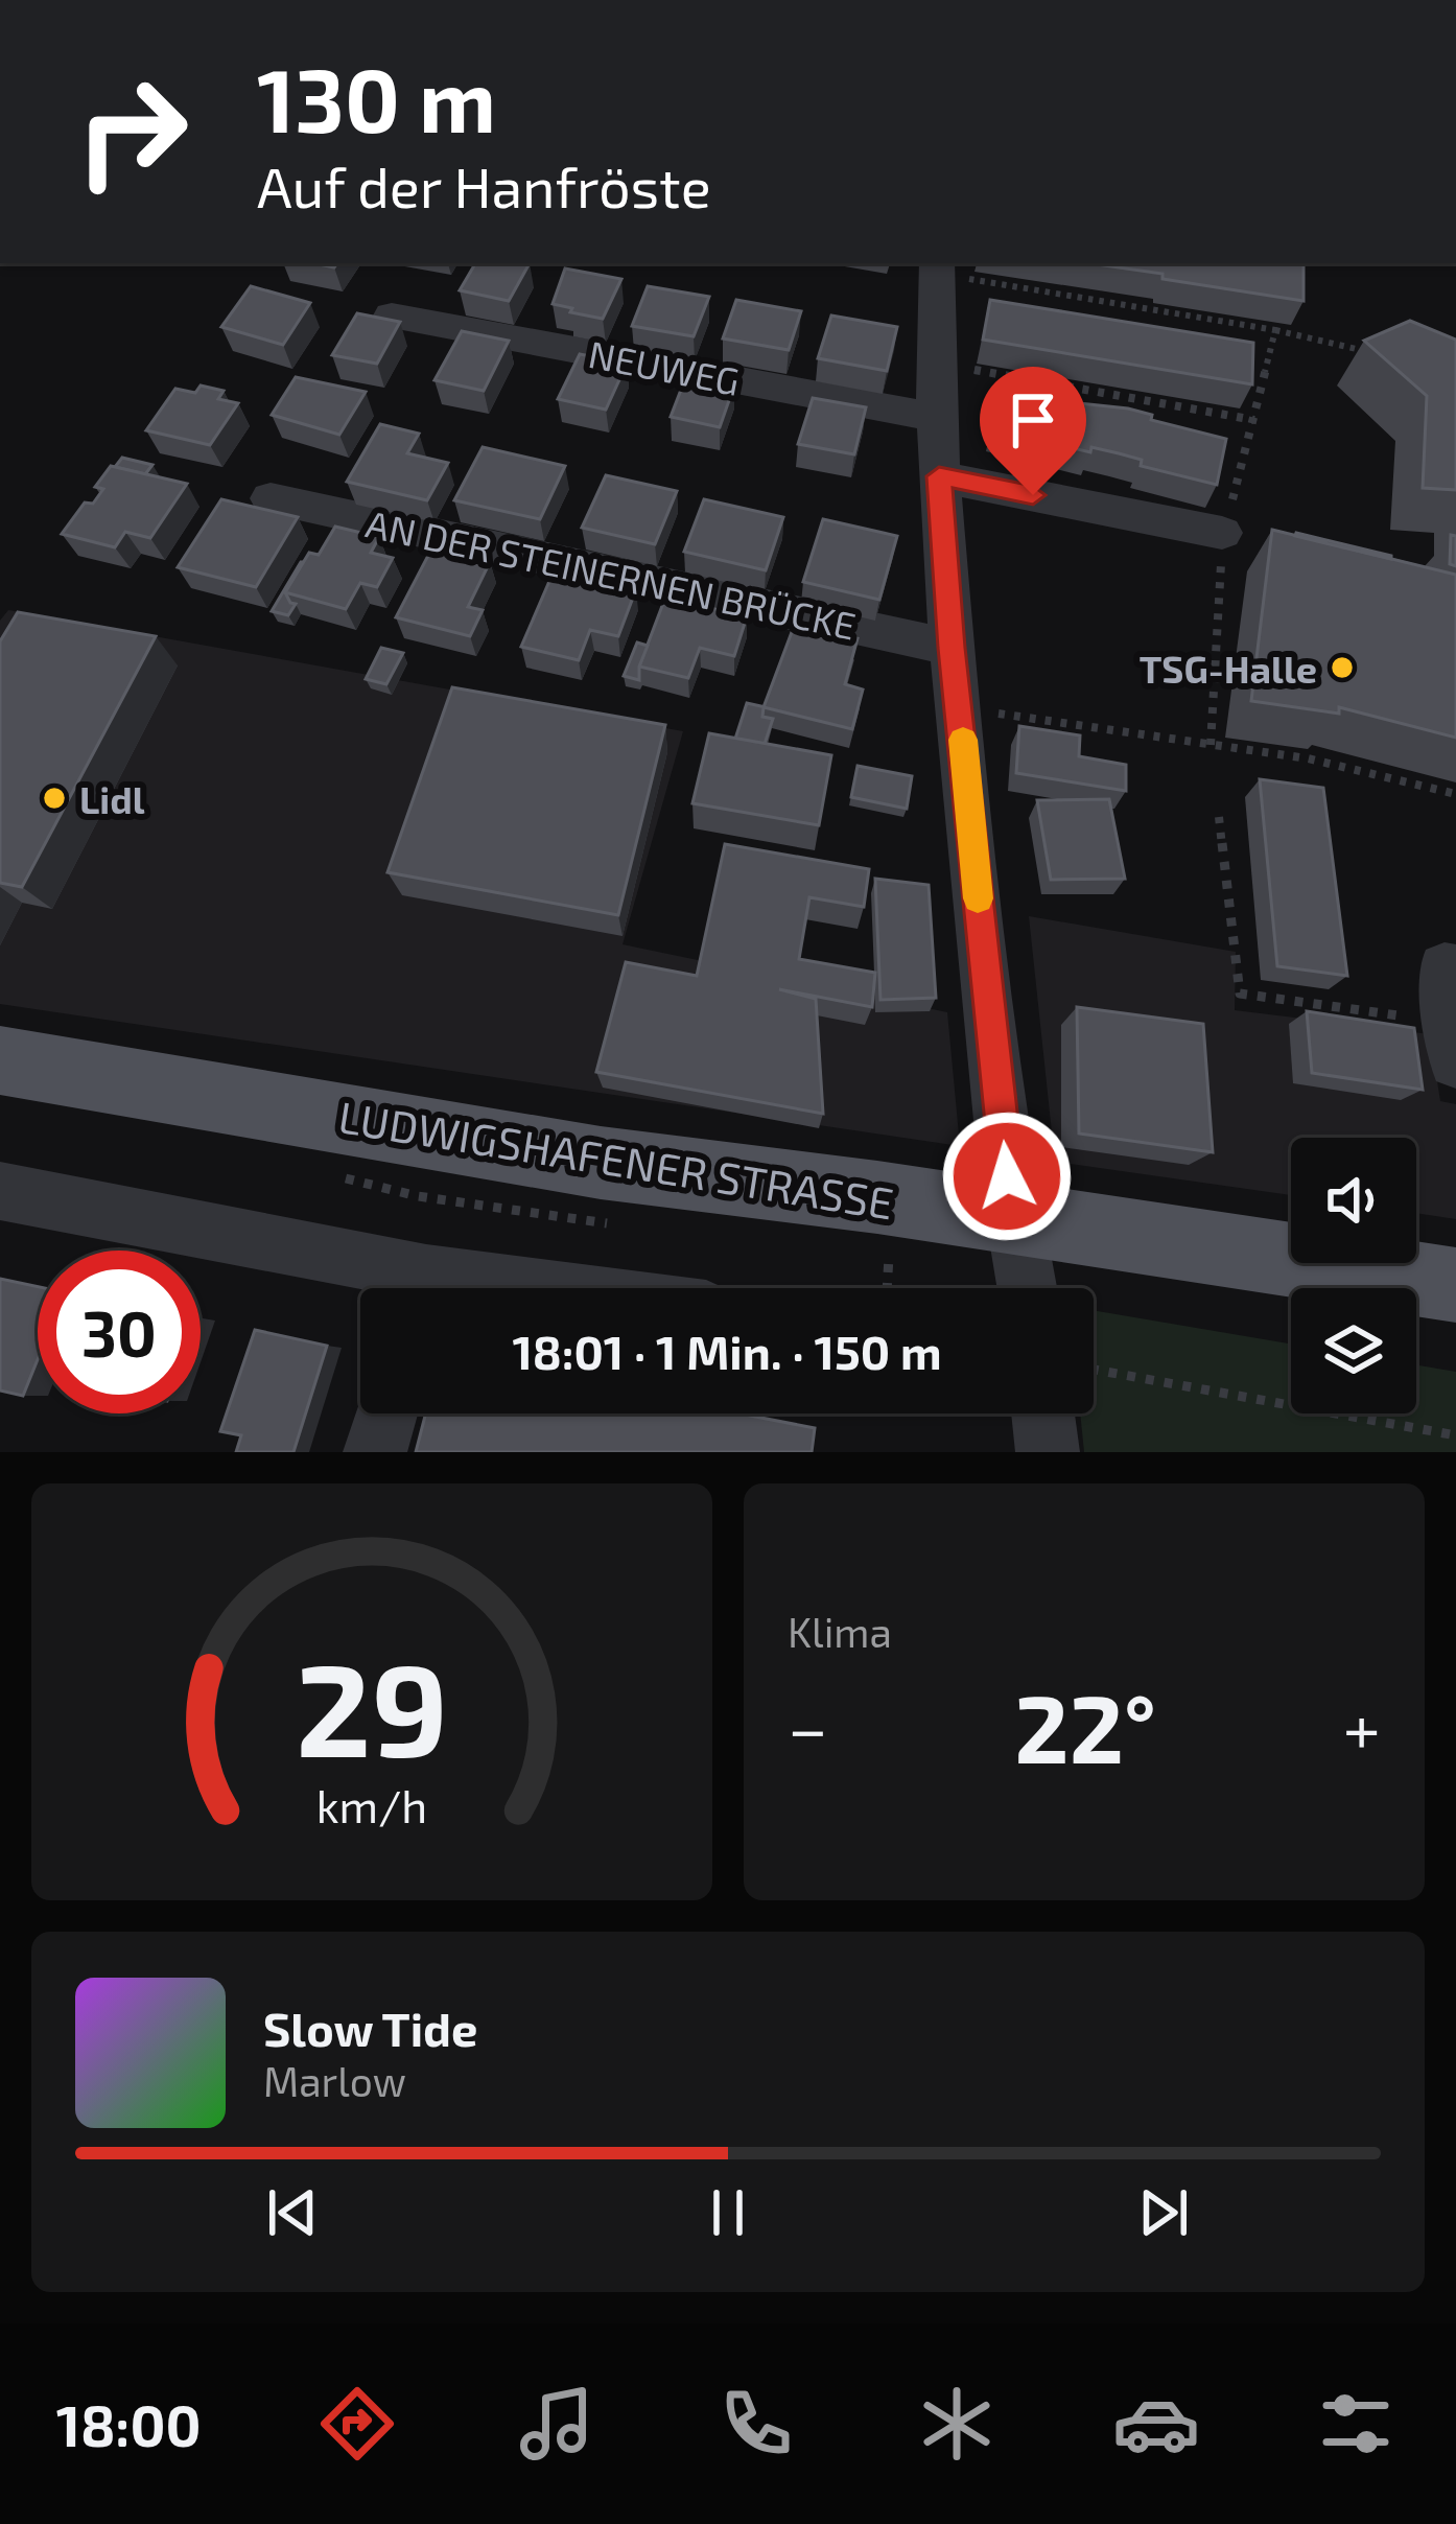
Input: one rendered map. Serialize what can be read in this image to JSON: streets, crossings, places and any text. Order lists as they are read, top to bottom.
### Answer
{
  "streets": {
    "main road": ["LUDWIGSHAFENER STRASSE"],
    "street": ["NEUWEG", "AN DER STEINERNEN BRÜCKE"]
  },
  "places": ["TSG-Halle", "Lidl"],
  "page": {
    "turn": ["130 m", "Auf der Hanfröste"],
    "limit": "30",
    "trip": "18:01 · 1 Min. · 150 m",
    "tile": "Klima",
    "heat": ["−", "22°", "+"],
    "song": ["Slow Tide", "Marlow"],
    "tabs": "18:00",
    "gauge": ["29", "km/h"]
  }
}
